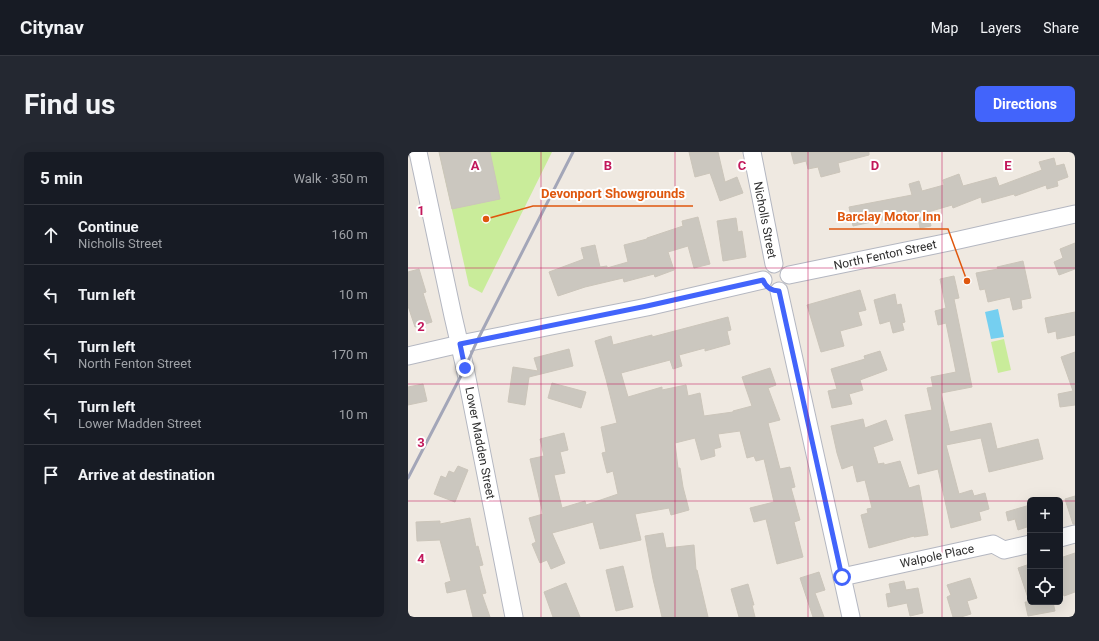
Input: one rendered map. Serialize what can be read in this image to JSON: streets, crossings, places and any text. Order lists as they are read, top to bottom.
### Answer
{
  "streets": {
    "street": [
      "Nicholls Street",
      "North Fenton Street",
      "Lower Madden Street",
      "Walpole Place"
    ]
  },
  "crossings": [
    ["Nicholls Street", "North Fenton Street"]
  ],
  "places": ["Devonport Showgrounds", "Barclay Motor Inn"],
  "page": {
    "header": "Citynav",
    "nav": ["Map", "Layers", "Share"],
    "buttons": "Directions",
    "title": "Find us",
    "heading": ["5 min", "Walk · 350 m"],
    "list": [
      ["Continue", "Nicholls Street", "160 m"],
      ["Turn left", "10 m"],
      ["Turn left", "North Fenton Street", "170 m"],
      ["Turn left", "Lower Madden Street", "10 m"],
      "Arrive at destination"
    ],
    "map_buttons": ["+", "−"]
  },
  "grid": {
    "columns": [
      "A",
      "B",
      "C",
      "D",
      "E"
    ],
    "rows": [
      "1",
      "2",
      "3",
      "4"
    ]
  }
}
